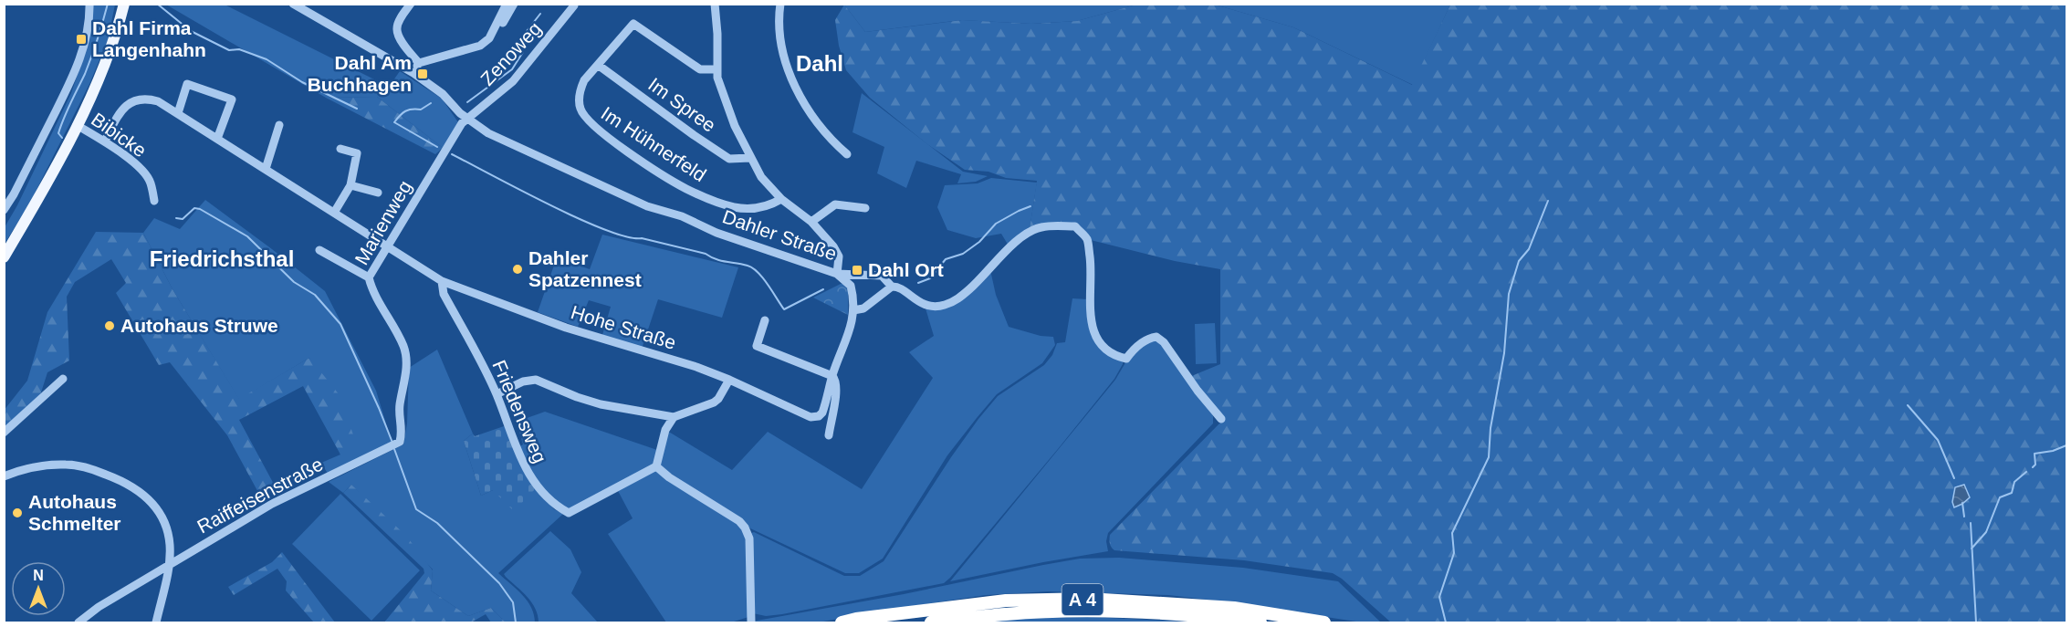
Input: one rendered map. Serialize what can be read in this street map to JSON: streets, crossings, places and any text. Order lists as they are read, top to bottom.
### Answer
{
  "streets": {
    "highway": ["A 4"],
    "street": [
      "Zenoweg",
      "Im Spree",
      "Bibicke",
      "Im Hühnerfeld",
      "Marienweg",
      "Dahler Straße",
      "Hohe Straße",
      "Friedensweg",
      "Raiffeisenstraße"
    ]
  },
  "crossings": [
    ["Zenoweg", "Marienweg"],
    ["Zenoweg", "Dahler Straße"],
    ["Im Spree", "Im Hühnerfeld"],
    ["Bibicke", "Hohe Straße"],
    ["Marienweg", "Dahler Straße"],
    ["Marienweg", "Hohe Straße"],
    ["Marienweg", "Raiffeisenstraße"],
    ["Hohe Straße", "Friedensweg"]
  ],
  "districts": ["Dahl", "Friedrichsthal"],
  "places": {
    "transit": ["Dahl Firma Langenhahn", "Dahl Am Buchhagen", "Dahl Ort"],
    "other": ["Dahler Spatzennest", "Autohaus Struwe", "Autohaus Schmelter"]
  },
  "north": "top"
}
